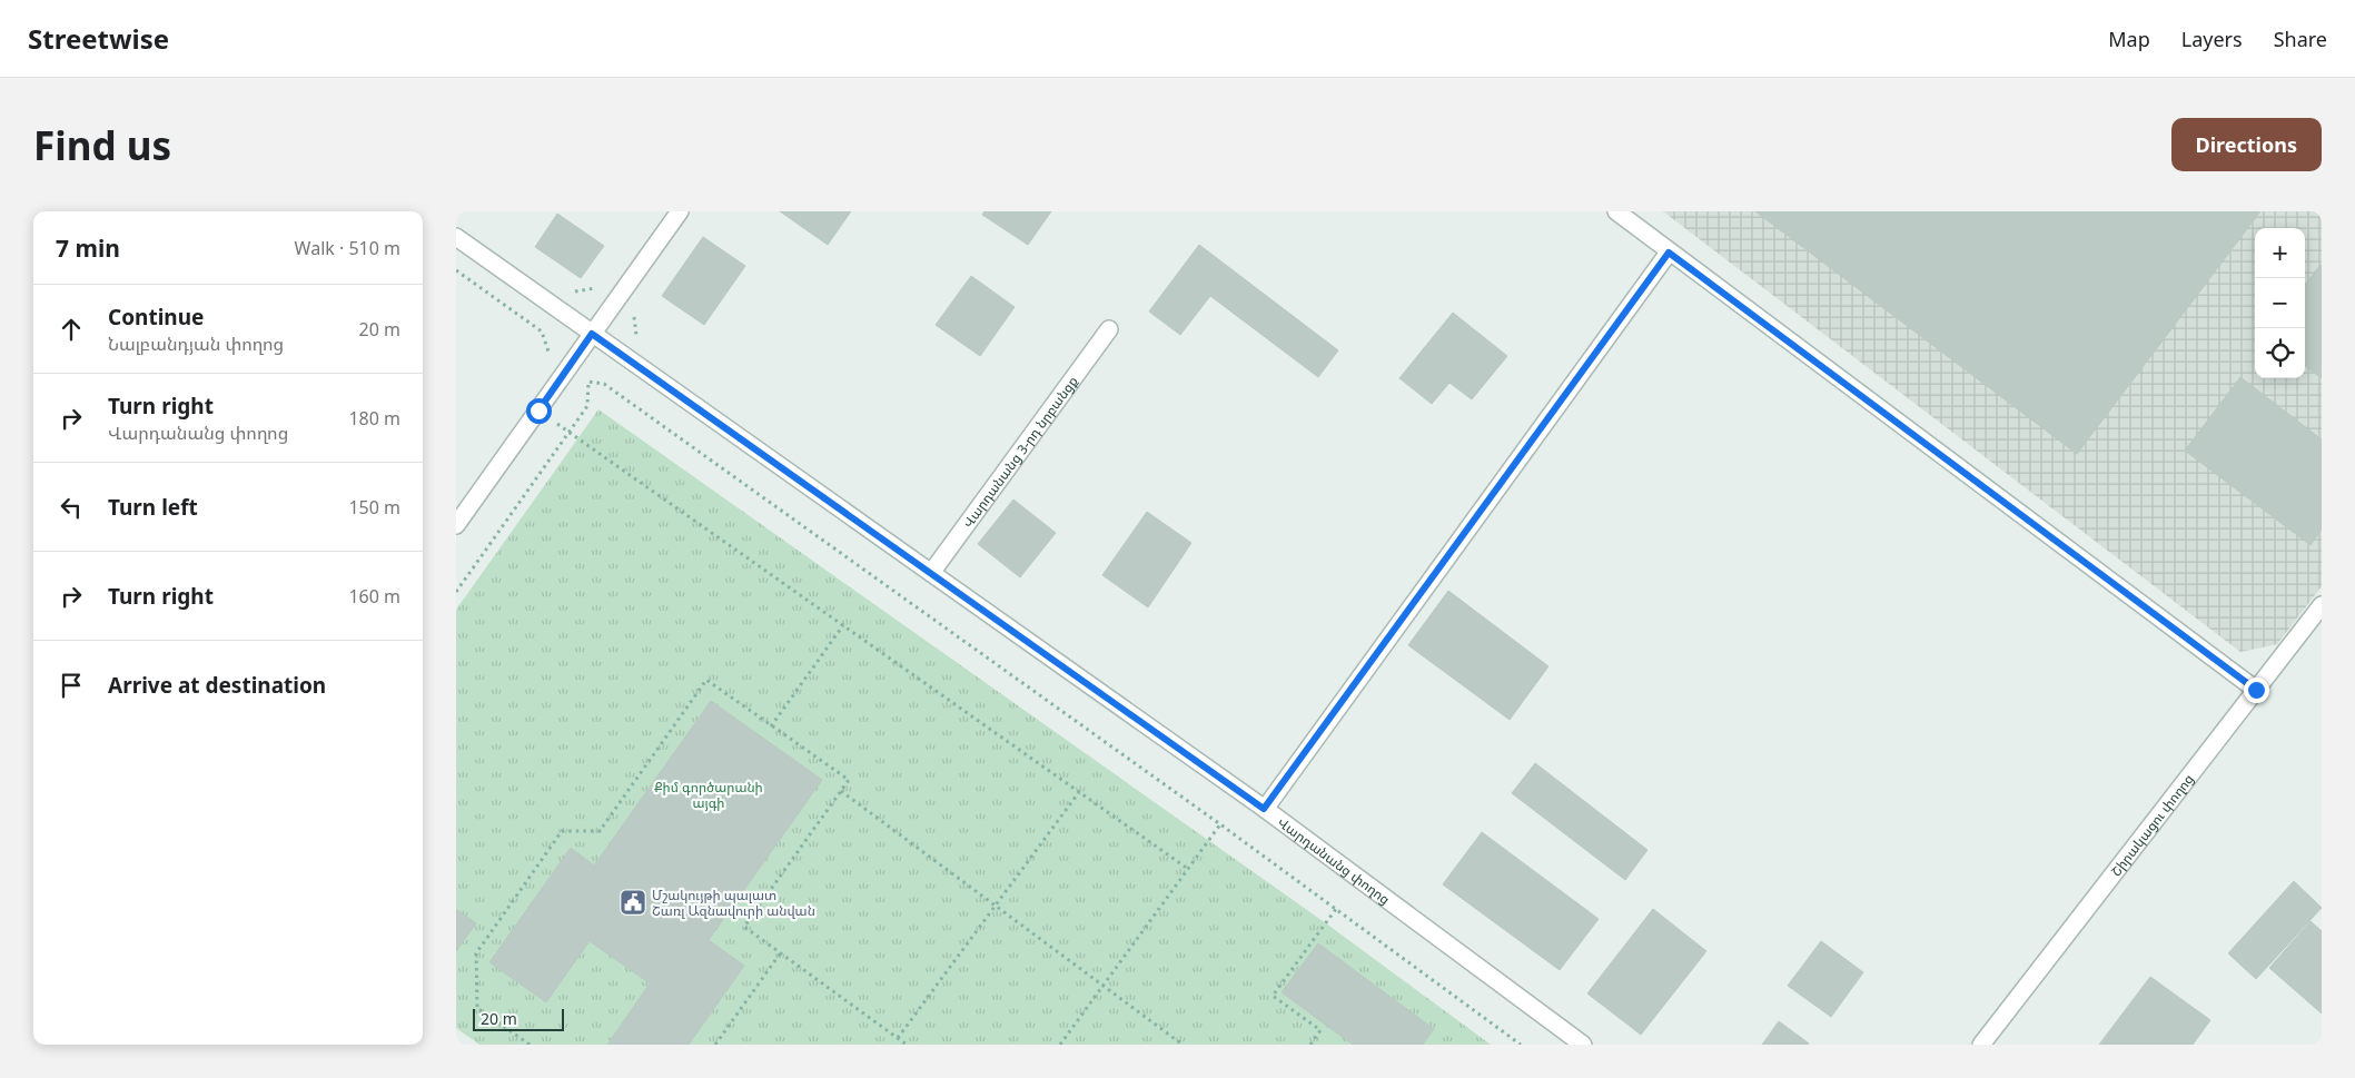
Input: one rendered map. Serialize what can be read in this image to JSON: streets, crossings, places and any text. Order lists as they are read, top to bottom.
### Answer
{
  "streets": {
    "street": ["Վարդանանց 3-րդ նրբանցք", "Շիրակացու փողոց", "Վարդանանց փողոց"]
  },
  "crossings": [
    ["Վարդանանց 3-րդ նրբանցք", "Վարդանանց փողոց"]
  ],
  "parks": ["Քիմ գործարանի այգի"],
  "places": {
    "public building": ["Մշակույթի պալատ Շառլ Ազնավուրի անվան"]
  },
  "scale_bar": "20 m",
  "page": {
    "header": "Streetwise",
    "nav": ["Map", "Layers", "Share"],
    "buttons": "Directions",
    "title": "Find us",
    "heading": ["7 min", "Walk · 510 m"],
    "map_buttons": ["+", "−"],
    "list": [
      ["Continue", "Նալբանդյան փողոց", "20 m"],
      ["Turn right", "Վարդանանց փողոց", "180 m"],
      ["Turn left", "150 m"],
      ["Turn right", "160 m"],
      "Arrive at destination"
    ],
    "scale": "20 m"
  }
}
